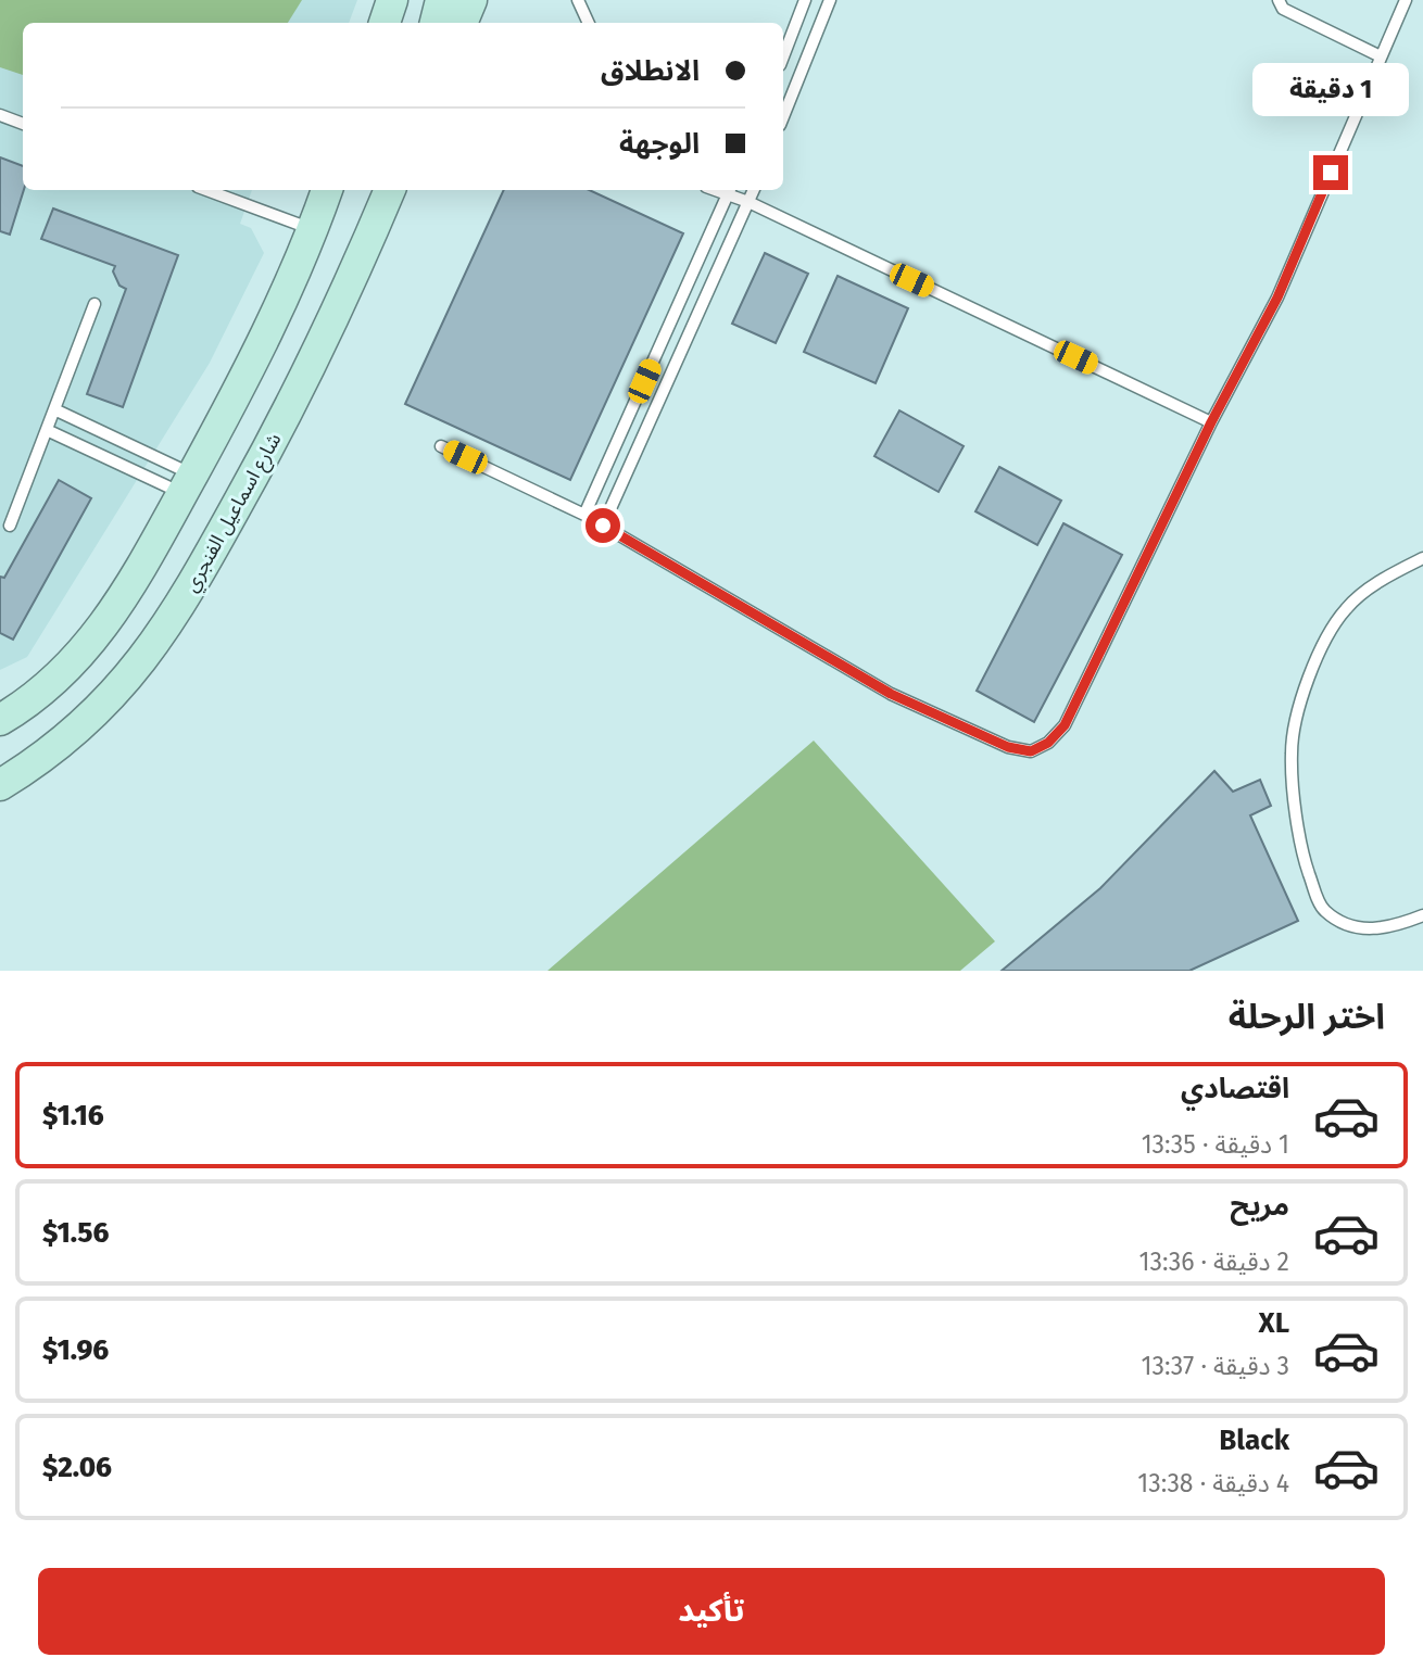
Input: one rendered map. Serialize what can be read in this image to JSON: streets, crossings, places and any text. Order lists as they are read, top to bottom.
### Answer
{
  "streets": {
    "main road": ["شارع اسماعيل الفنجري"]
  },
  "page": {
    "banner": ["الانطلاق", "الوجهة"],
    "bubble": "1 دقيقة",
    "heading": "اختر الرحلة",
    "list": [
      {
        "name": "اقتصادي",
        "note": "1 دقيقة · 13:35",
        "value": "$1.16"
      },
      {
        "name": "مريح",
        "note": "2 دقيقة · 13:36",
        "value": "$1.56"
      },
      {
        "name": "XL",
        "note": "3 دقيقة · 13:37",
        "value": "$1.96"
      },
      {
        "name": "Black",
        "note": "4 دقيقة · 13:38",
        "value": "$2.06"
      }
    ],
    "buttons": "تأكيد"
  }
}
